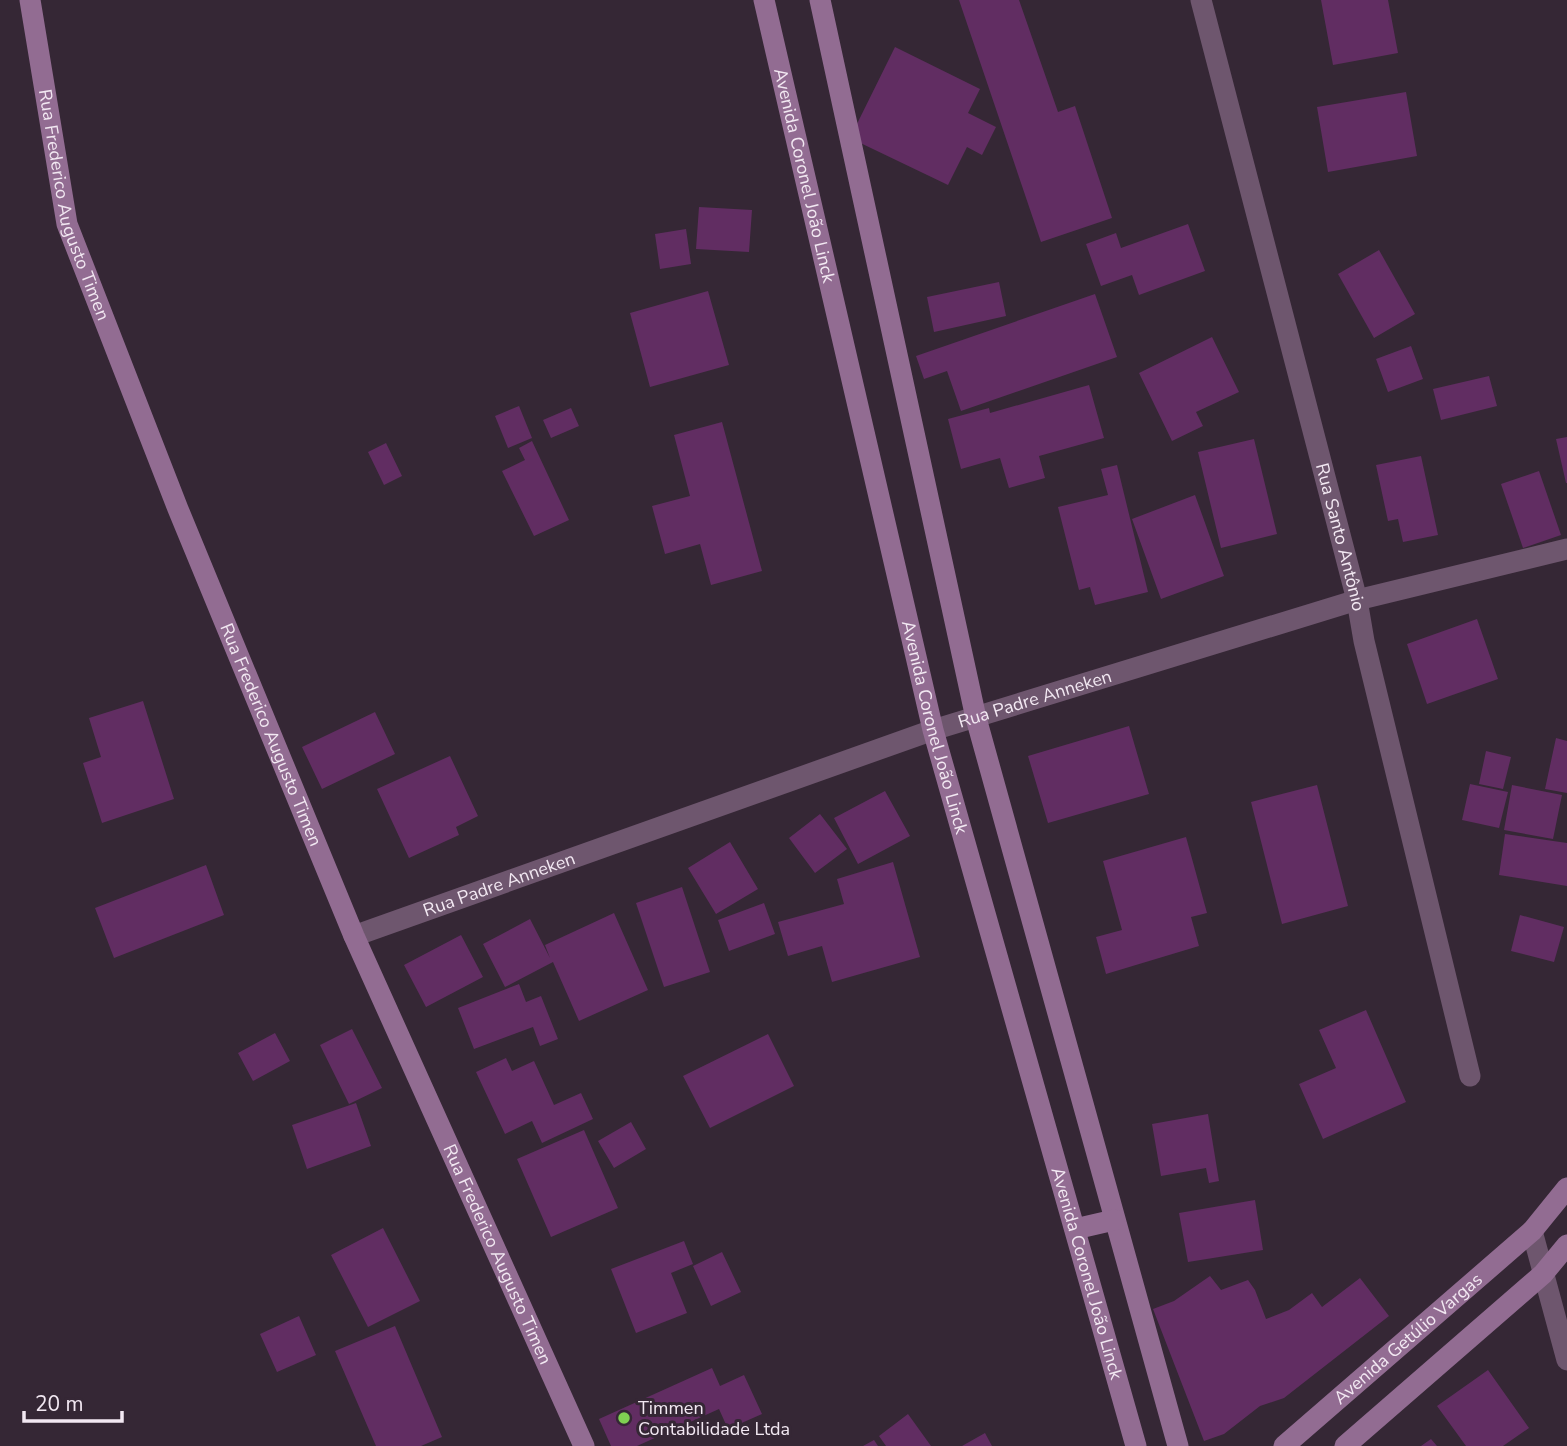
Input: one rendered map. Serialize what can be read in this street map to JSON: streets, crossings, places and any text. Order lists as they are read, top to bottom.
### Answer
{
  "streets": {
    "main road": ["Avenida Coronel João Linck", "Rua Frederico Augusto Timen", "Avenida Getúlio Vargas"],
    "street": ["Rua Santo Antônio", "Rua Padre Anneken"]
  },
  "crossings": [
    ["Avenida Coronel João Linck", "Rua Padre Anneken"],
    ["Rua Frederico Augusto Timen", "Rua Padre Anneken"],
    ["Rua Santo Antônio", "Rua Padre Anneken"]
  ],
  "places": ["Timmen Contabilidade Ltda"],
  "scale_bar": "20 m"
}
